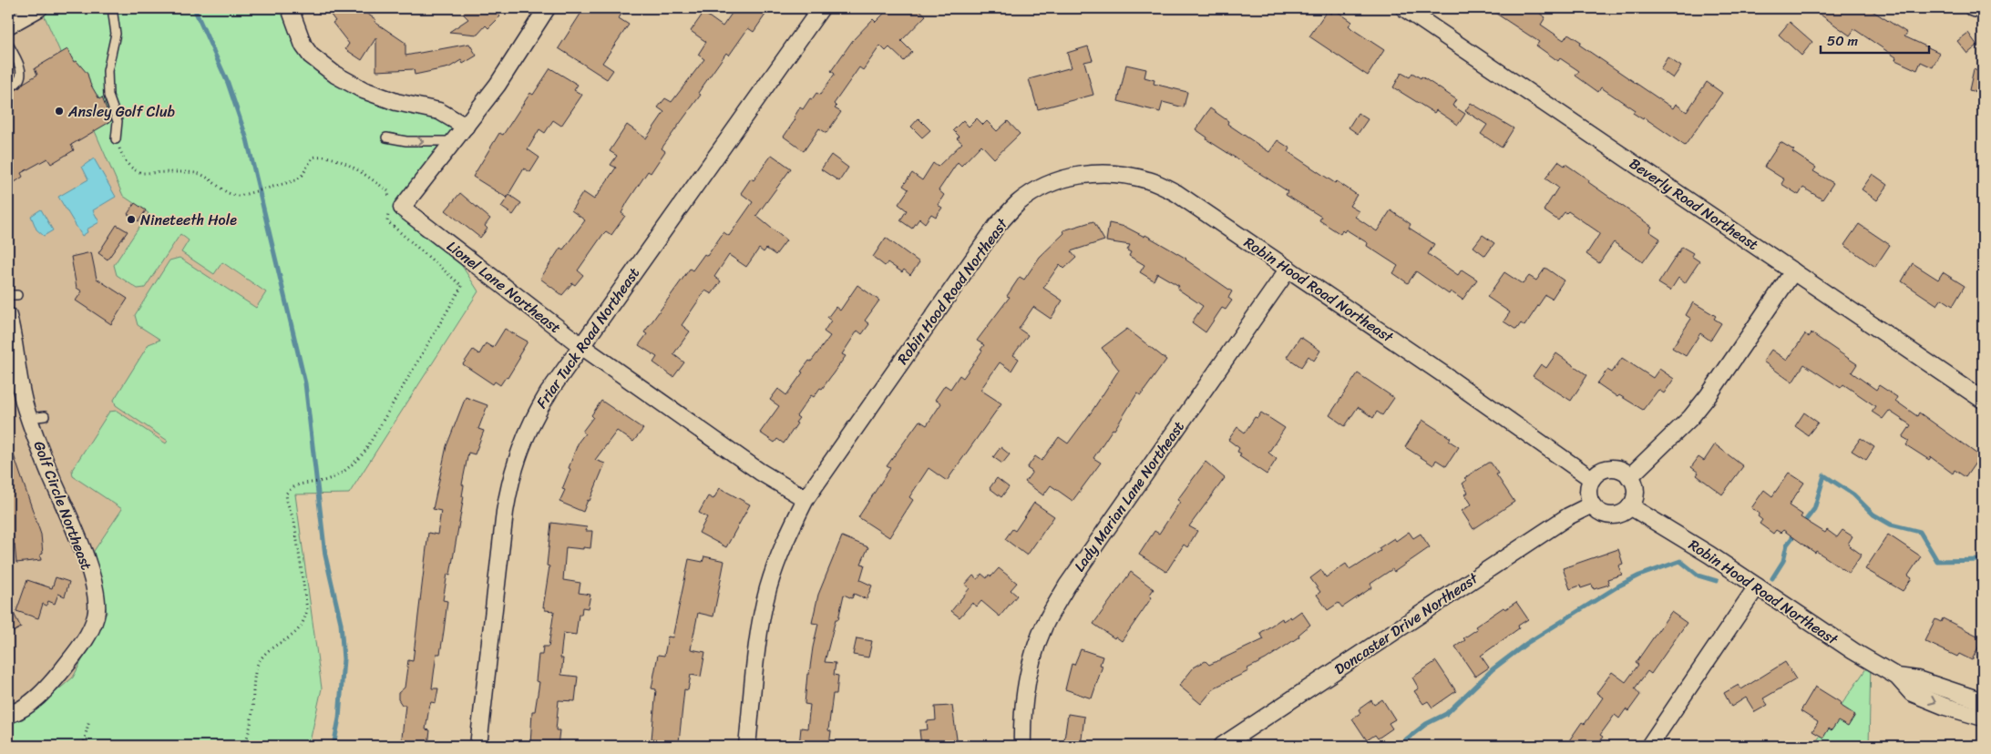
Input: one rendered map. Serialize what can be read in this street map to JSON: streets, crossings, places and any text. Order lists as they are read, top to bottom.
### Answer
{
  "streets": {
    "street": [
      "Beverly Road Northeast",
      "Lionel Lane Northeast",
      "Robin Hood Road Northeast",
      "Friar Tuck Road Northeast",
      "Lady Marian Lane Northeast",
      "Golf Circle Northeast",
      "Doncaster Drive Northeast"
    ]
  },
  "crossings": [
    ["Lionel Lane Northeast", "Robin Hood Road Northeast"],
    ["Lionel Lane Northeast", "Friar Tuck Road Northeast"],
    ["Robin Hood Road Northeast", "Lady Marian Lane Northeast"],
    ["Robin Hood Road Northeast", "Doncaster Drive Northeast"]
  ],
  "places": ["Ansley Golf Club", "Nineteeth Hole"],
  "scale_bar": "50 m"
}
